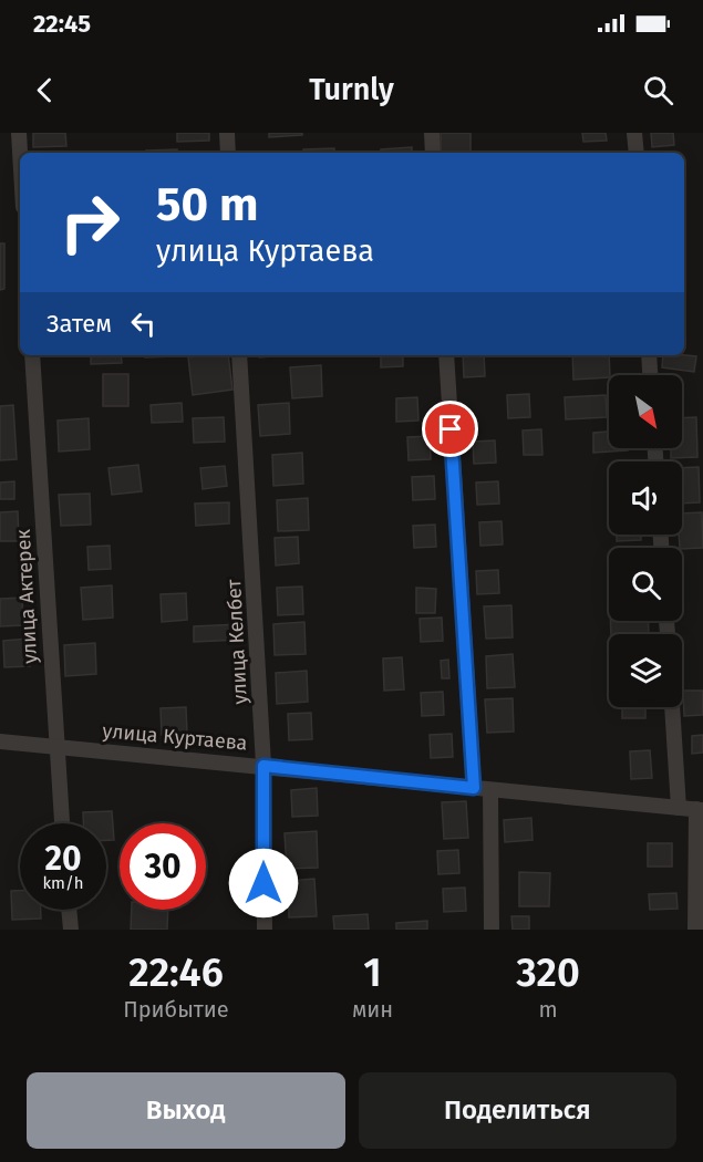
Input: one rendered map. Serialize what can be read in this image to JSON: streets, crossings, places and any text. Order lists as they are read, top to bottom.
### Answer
{
  "streets": {
    "street": ["улица Актерек", "улица Келбет", "улица Куртаева"]
  },
  "crossings": [
    ["улица Актерек", "улица Куртаева"],
    ["улица Келбет", "улица Куртаева"]
  ],
  "north": "bottom right",
  "page": {
    "status": "22:45",
    "header": "Turnly",
    "turn": ["50 m", "улица Куртаева"],
    "then": "Затем",
    "speed": "20 km/h",
    "limit": "30",
    "eta": [
      "22:46",
      "Прибытие",
      "1",
      "мин",
      "320",
      "m"
    ],
    "buttons": ["Выход", "Поделиться"]
  }
}
